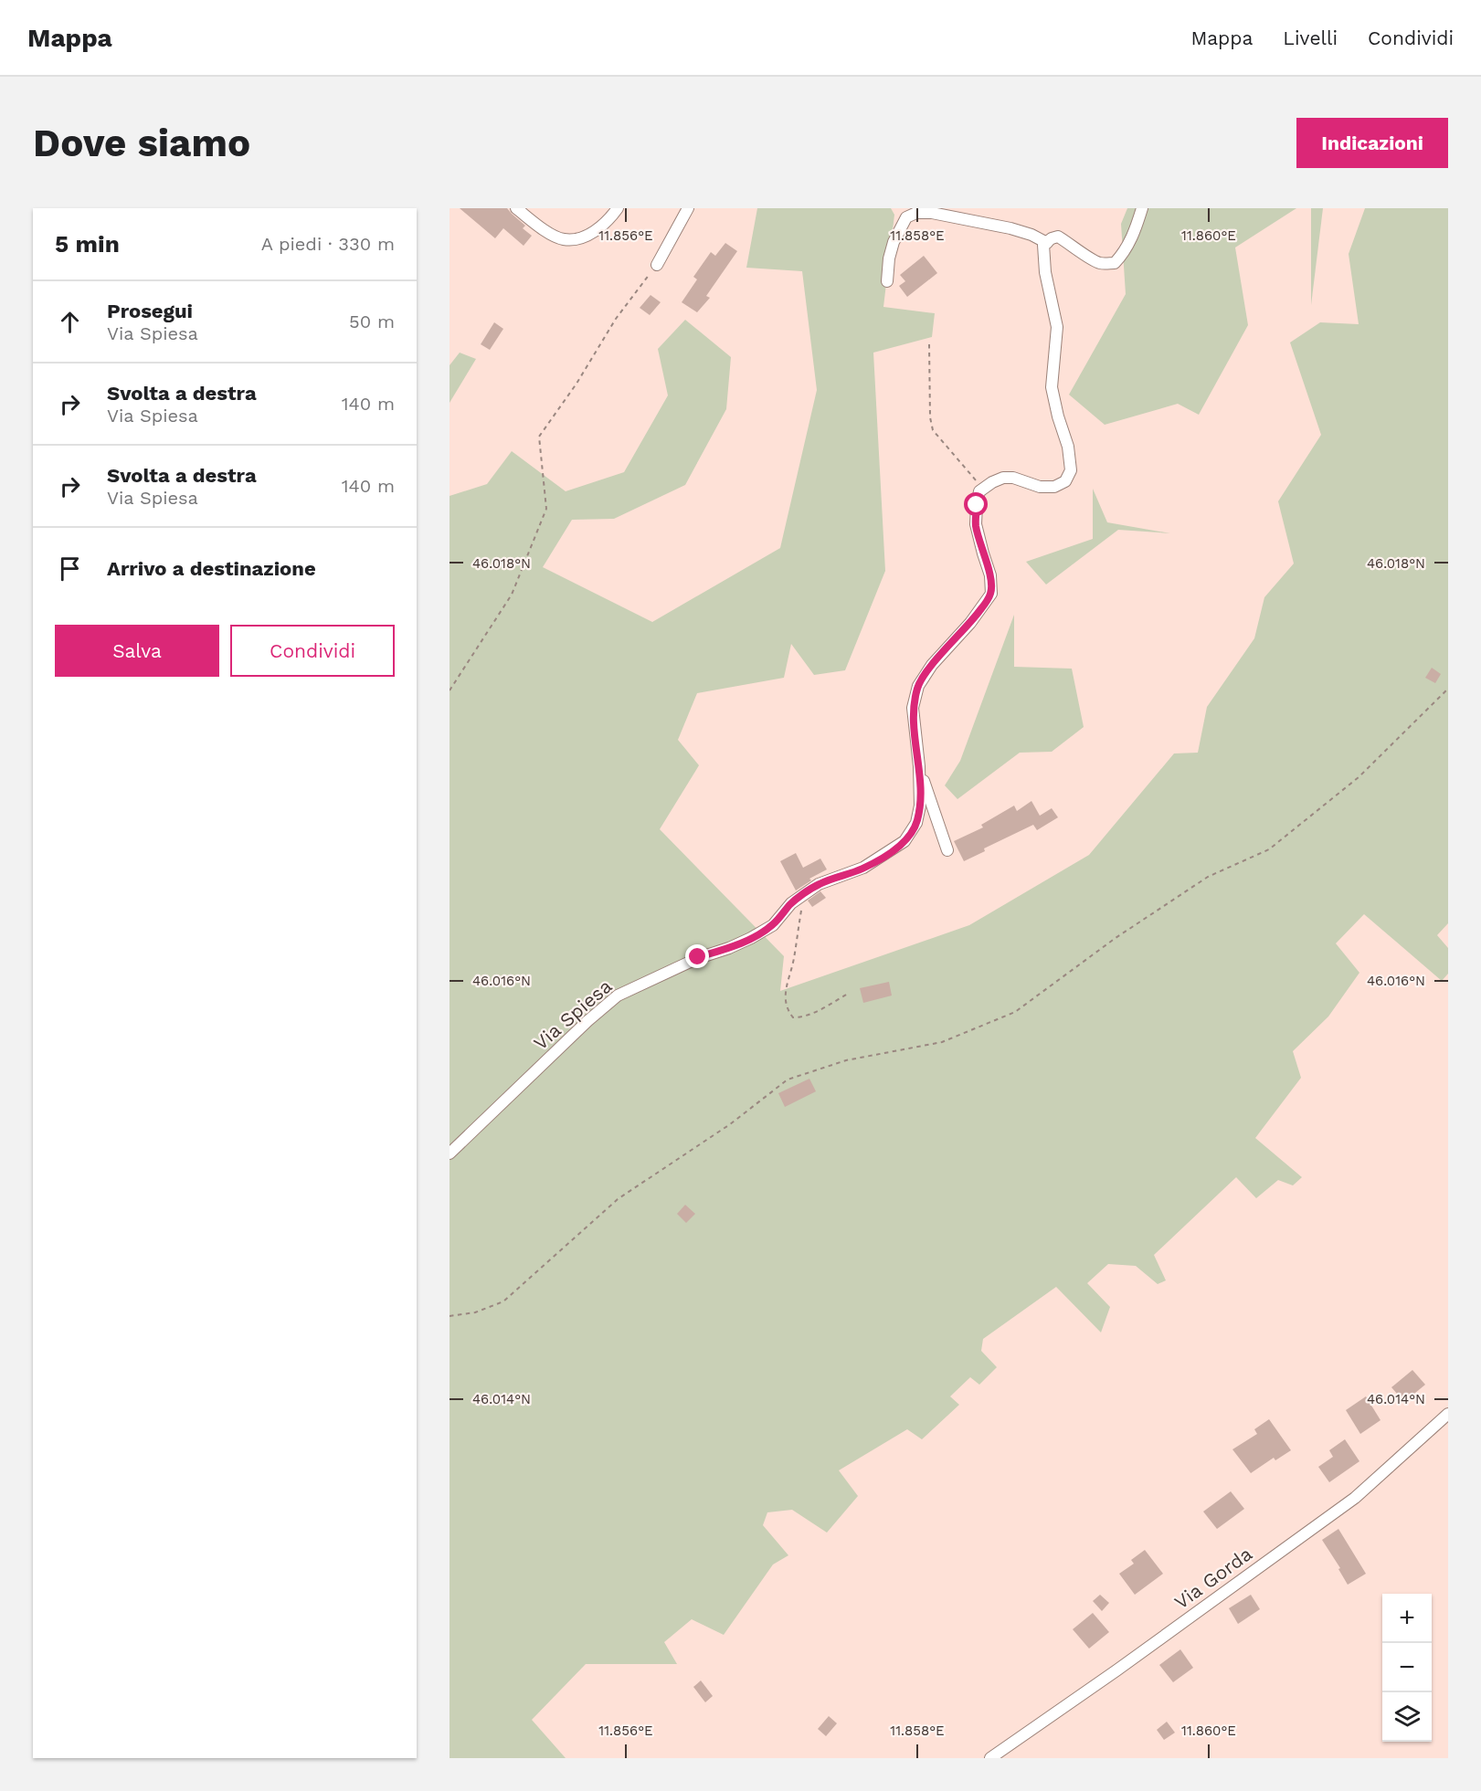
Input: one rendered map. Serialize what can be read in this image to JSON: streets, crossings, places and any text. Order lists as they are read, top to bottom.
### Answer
{
  "streets": {
    "street": ["Via Spiesa", "Via Gorda"]
  },
  "page": {
    "header": "Mappa",
    "nav": ["Mappa", "Livelli", "Condividi"],
    "buttons": [
      "Indicazioni",
      ["Salva", "Condividi"]
    ],
    "title": "Dove siamo",
    "heading": ["5 min", "A piedi · 330 m"],
    "list": [
      ["Prosegui", "Via Spiesa", "50 m"],
      ["Svolta a destra", "Via Spiesa", "140 m"],
      ["Svolta a destra", "Via Spiesa", "140 m"],
      "Arrivo a destinazione"
    ],
    "map_buttons": ["+", "−"]
  },
  "coordinates": [
    "11.856°E",
    "11.858°E",
    "11.860°E",
    "46.018°N",
    "46.016°N",
    "46.014°N"
  ]
}
